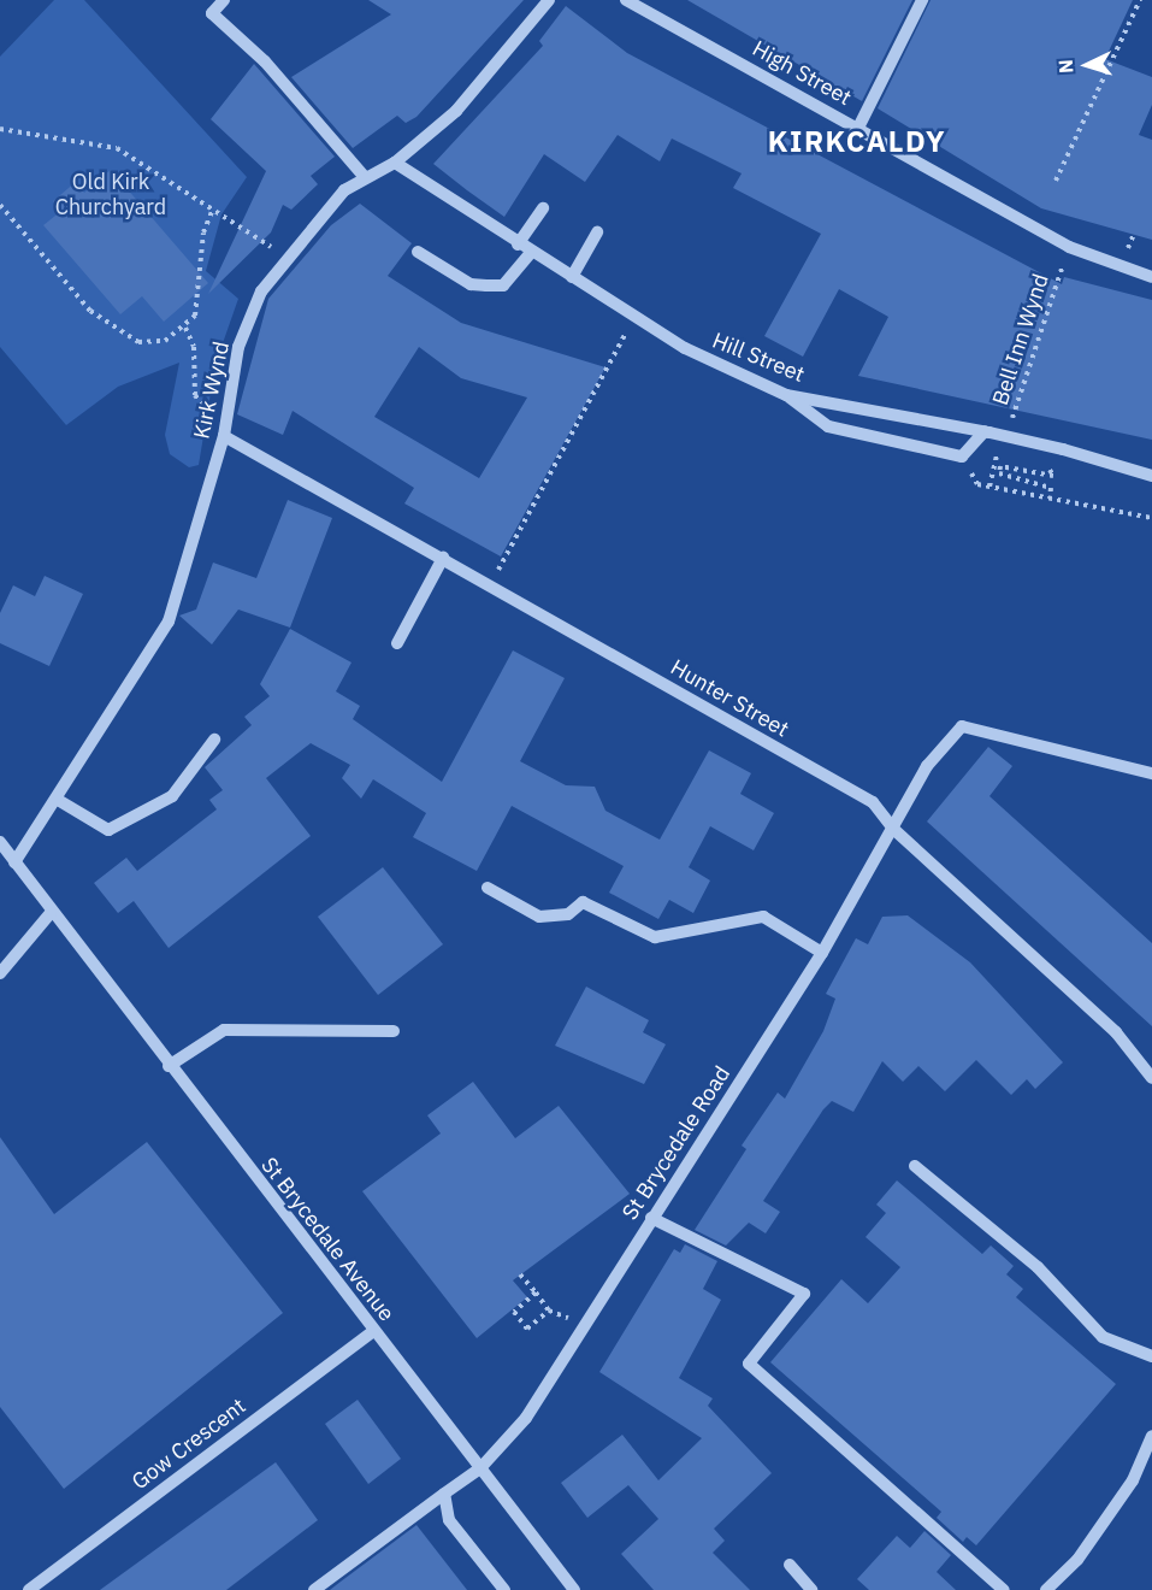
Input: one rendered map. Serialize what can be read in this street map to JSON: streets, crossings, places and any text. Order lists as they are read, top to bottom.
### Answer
{
  "streets": {
    "street": [
      "High Street",
      "Hill Street",
      "Kirk Wynd",
      "Hunter Street",
      "St Brycedale Road",
      "St Brycedale Avenue",
      "Gow Crescent"
    ],
    "path": ["Bell Inn Wynd"]
  },
  "crossings": [
    ["High Street", "Bell Inn Wynd"],
    ["Hill Street", "Kirk Wynd"],
    ["Kirk Wynd", "Hunter Street"],
    ["Kirk Wynd", "St Brycedale Avenue"],
    ["Hunter Street", "St Brycedale Road"],
    ["St Brycedale Road", "St Brycedale Avenue"],
    ["St Brycedale Avenue", "Gow Crescent"]
  ],
  "districts": ["KIRKCALDY"],
  "parks": ["Old Kirk Churchyard"],
  "north": "left"
}
